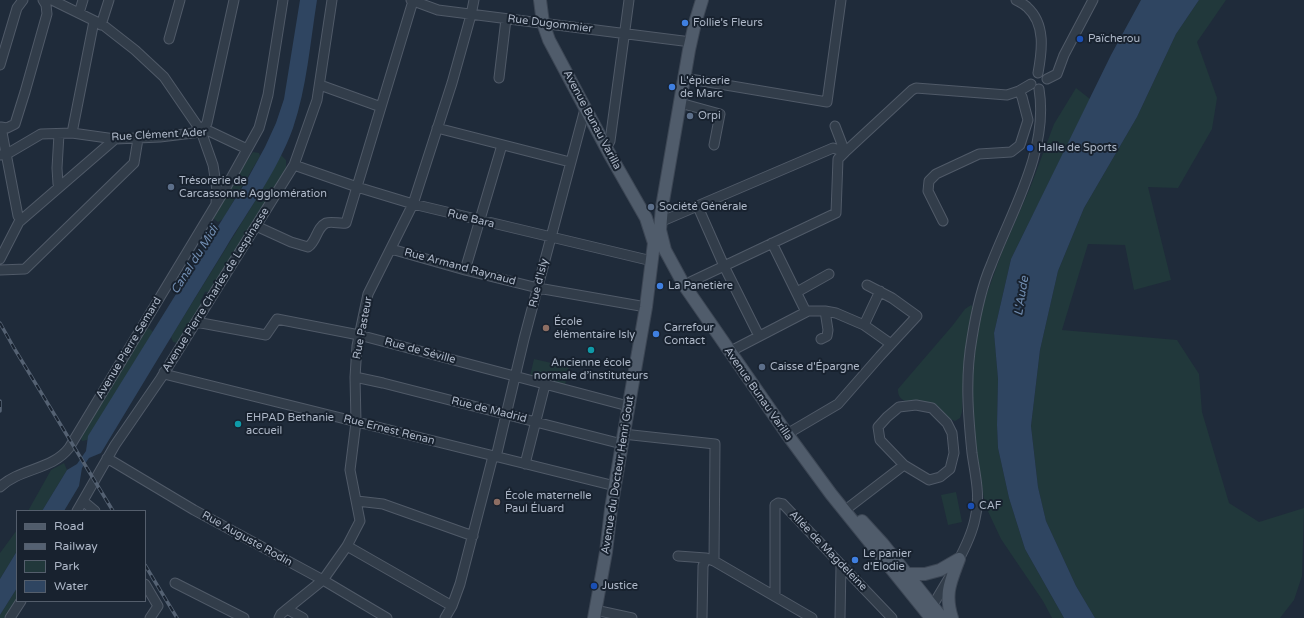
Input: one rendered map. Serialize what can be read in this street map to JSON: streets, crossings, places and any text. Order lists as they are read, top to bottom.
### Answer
{
  "streets": {
    "main road": ["Avenue Bunau Varilla", "Avenue du Docteur Henri Gout"],
    "street": [
      "Rue Dugommier",
      "Rue Clément Ader",
      "Rue Bara",
      "Rue Armand Raynaud",
      "Rue d'Isly",
      "Avenue Pierre Charles de Lespinasse",
      "Rue Pasteur",
      "Avenue Pierre Semard",
      "Rue de Séville",
      "Rue de Madrid",
      "Rue Ernest Renan",
      "Rue Auguste Rodin",
      "Allée de Magdeleine"
    ]
  },
  "crossings": [
    ["Rue Dugommier", "Avenue Bunau Varilla"],
    ["Rue Dugommier", "Rue Pasteur"],
    ["Avenue Bunau Varilla", "Rue Bara"],
    ["Avenue Bunau Varilla", "Rue d'Isly"],
    ["Avenue Bunau Varilla", "Avenue du Docteur Henri Gout"],
    ["Rue Clément Ader", "Avenue Pierre Semard"],
    ["Rue Bara", "Rue d'Isly"],
    ["Rue Bara", "Avenue Pierre Charles de Lespinasse"],
    ["Rue Bara", "Rue Pasteur"],
    ["Rue Bara", "Avenue du Docteur Henri Gout"],
    ["Rue Armand Raynaud", "Rue d'Isly"],
    ["Rue Armand Raynaud", "Rue Pasteur"],
    ["Rue Armand Raynaud", "Avenue du Docteur Henri Gout"],
    ["Rue d'Isly", "Rue de Séville"],
    ["Rue d'Isly", "Rue de Madrid"],
    ["Rue d'Isly", "Rue Ernest Renan"],
    ["Avenue Pierre Charles de Lespinasse", "Rue de Séville"],
    ["Avenue Pierre Charles de Lespinasse", "Rue Ernest Renan"],
    ["Avenue Pierre Charles de Lespinasse", "Rue Auguste Rodin"],
    ["Rue Pasteur", "Rue de Séville"],
    ["Rue Pasteur", "Rue de Madrid"],
    ["Rue Pasteur", "Rue Ernest Renan"],
    ["Rue Pasteur", "Rue Auguste Rodin"],
    ["Rue de Séville", "Avenue du Docteur Henri Gout"],
    ["Rue de Madrid", "Avenue du Docteur Henri Gout"],
    ["Rue Ernest Renan", "Avenue du Docteur Henri Gout"]
  ],
  "water": ["Canal du Midi", "L'Aude"],
  "places": [
    "Follie's Fleurs",
    "Païcherou",
    "L'épicerie de Marc",
    "Orpi",
    "Halle de Sports",
    "Trésorerie de Carcassonne Agglomération",
    "Société Générale",
    "La Panetière",
    "École élémentaire Isly",
    "Carrefour Contact",
    "Ancienne école normale d’instituteurs",
    "Caisse d'Épargne",
    "EHPAD Bethanie accueil",
    "École maternelle Paul Éluard",
    "CAF",
    "Le panier d'Elodie",
    "Justice"
  ],
  "legend": [
    "Road",
    "Railway",
    "Park",
    "Water"
  ]
}
